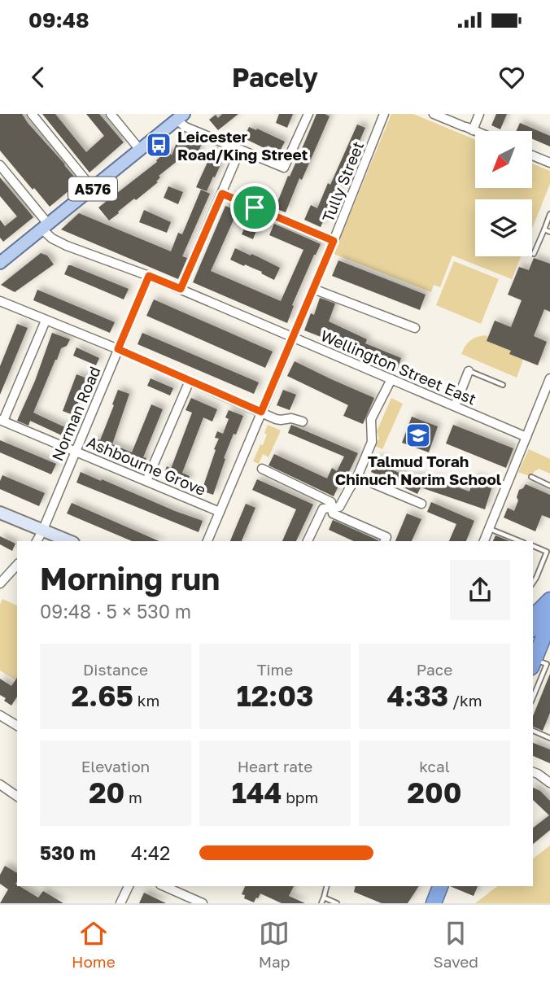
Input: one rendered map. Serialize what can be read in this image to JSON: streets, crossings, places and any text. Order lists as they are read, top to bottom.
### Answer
{
  "streets": {
    "main road": ["A576"],
    "street": [
      "Tully Street",
      "Wellington Street East",
      "Norman Road",
      "Ashbourne Grove"
    ]
  },
  "crossings": [
    ["Tully Street", "Wellington Street East"],
    ["Tully Street", "Ashbourne Grove"],
    ["A576", "Wellington Street East"],
    ["Wellington Street East", "Norman Road"],
    ["Norman Road", "Ashbourne Grove"]
  ],
  "places": {
    "bus stop": ["Leicester Road/King Street"],
    "school or university": ["Talmud Torah Chinuch Norim School"]
  },
  "north": "bottom left",
  "page": {
    "status": "09:48",
    "header": "Pacely",
    "heading": ["Morning run", "09:48 · 5 × 530 m"],
    "stats": [
      ["Distance", "2.65 km"],
      ["Time", "12:03"],
      ["Pace", "4:33 /km"],
      ["Elevation", "20 m"],
      ["Heart rate", "144 bpm"],
      ["kcal", "200"]
    ],
    "list": [
      {
        "name": "530 m",
        "note": "4:42"
      }
    ],
    "tabs": ["Home", "Map", "Saved"]
  }
}
